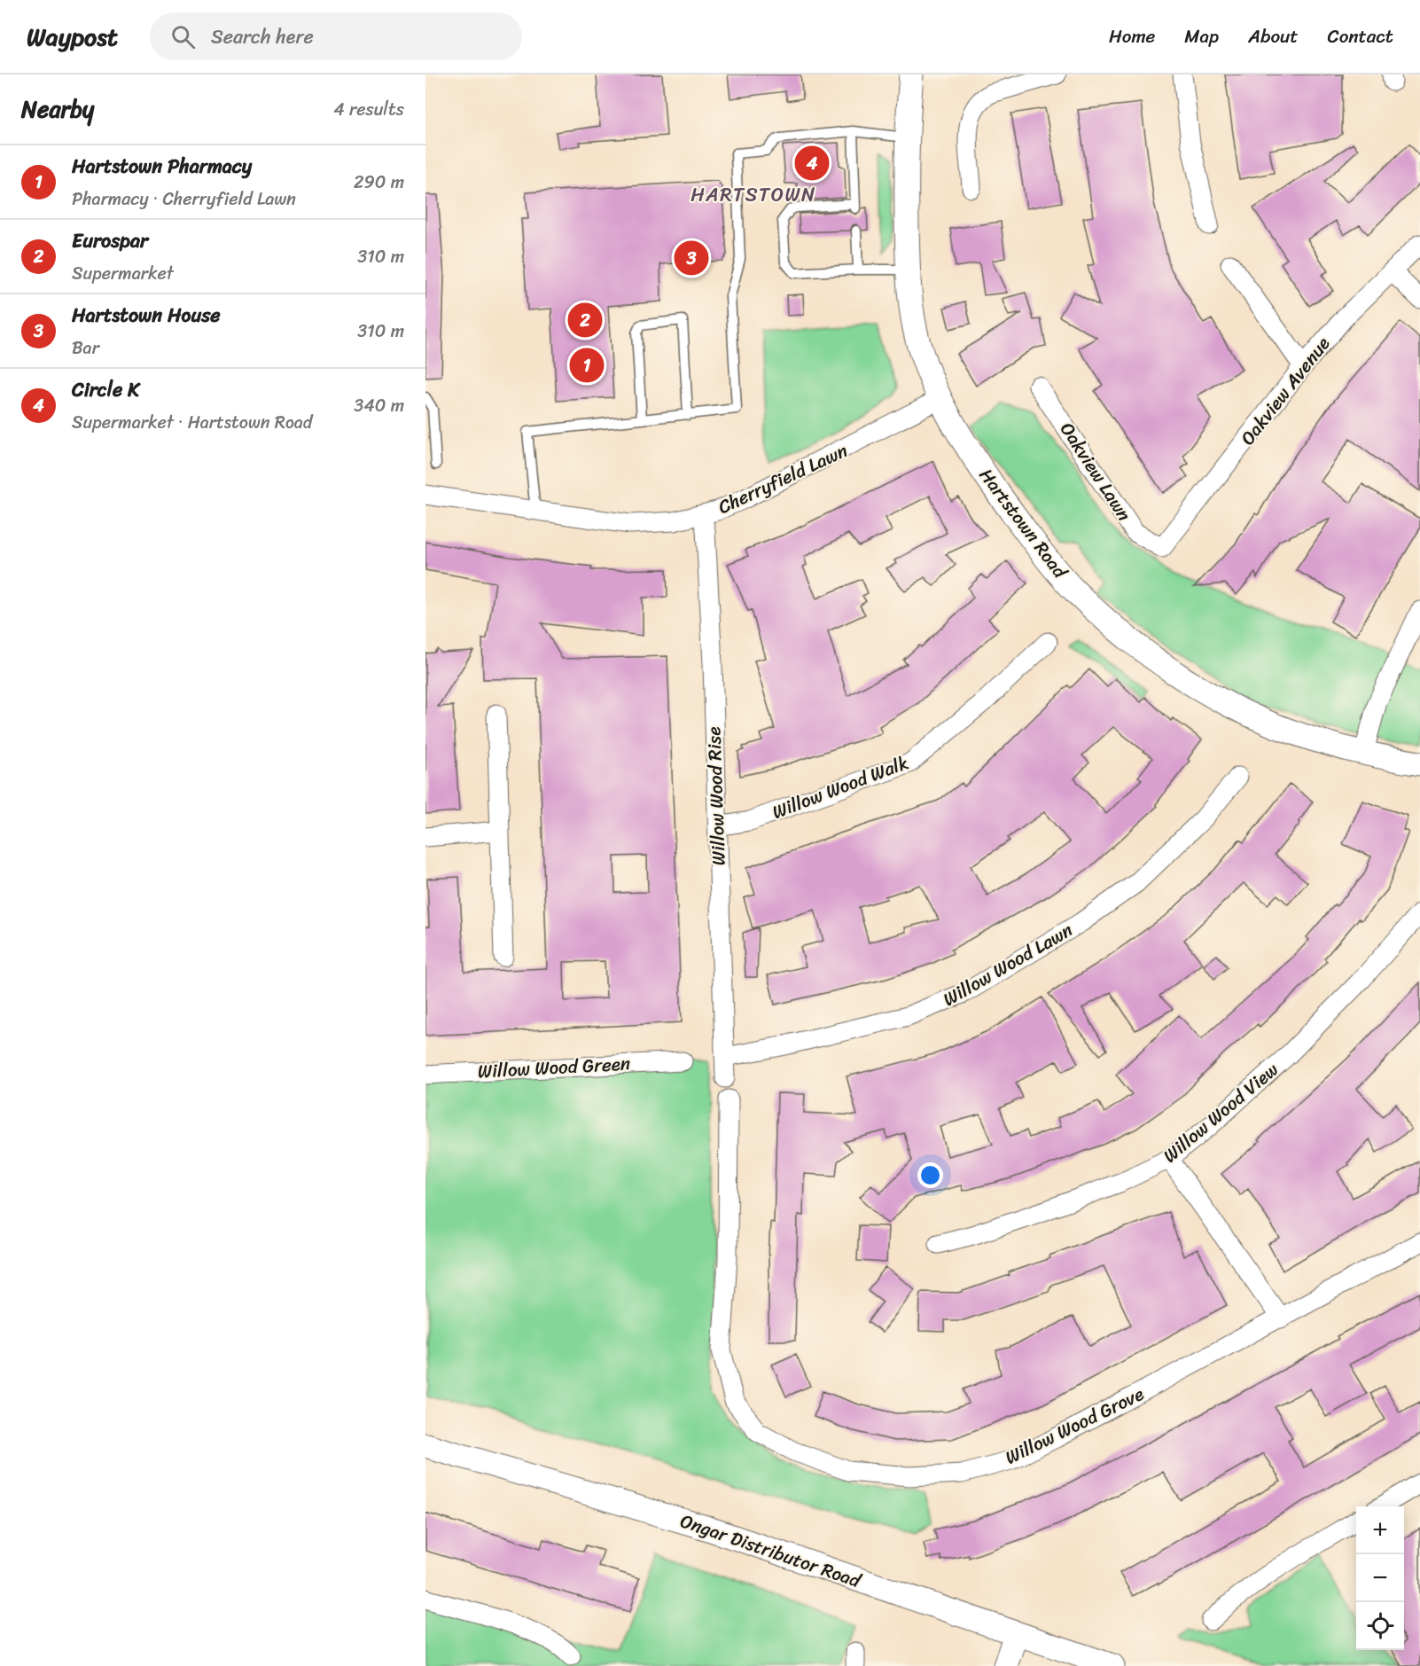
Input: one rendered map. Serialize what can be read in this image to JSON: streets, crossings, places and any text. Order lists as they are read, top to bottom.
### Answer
{
  "streets": {
    "street": [
      "Oakview Avenue",
      "Oakview Lawn",
      "Cherryfield Lawn",
      "Hartstown Road",
      "Willow Wood Walk",
      "Willow Wood Rise",
      "Willow Wood Lawn",
      "Willow Wood Green",
      "Willow Wood View",
      "Willow Wood Grove",
      "Ongar Distributor Road"
    ]
  },
  "crossings": [
    ["Oakview Avenue", "Oakview Lawn"],
    ["Cherryfield Lawn", "Hartstown Road"],
    ["Cherryfield Lawn", "Willow Wood Rise"],
    ["Willow Wood Walk", "Willow Wood Rise"],
    ["Willow Wood Rise", "Willow Wood Lawn"]
  ],
  "districts": ["HARTSTOWN"],
  "page": {
    "header": "Waypost",
    "search": "Search here",
    "nav": [
      "Home",
      "Map",
      "About",
      "Contact"
    ],
    "heading": ["Nearby", "4 results"],
    "list": [
      {
        "mark": "1",
        "name": "Hartstown Pharmacy",
        "note": "Pharmacy · Cherryfield Lawn",
        "value": "290 m"
      },
      {
        "mark": "2",
        "name": "Eurospar",
        "note": "Supermarket",
        "value": "310 m"
      },
      {
        "mark": "3",
        "name": "Hartstown House",
        "note": "Bar",
        "value": "310 m"
      },
      {
        "mark": "4",
        "name": "Circle K",
        "note": "Supermarket · Hartstown Road",
        "value": "340 m"
      }
    ],
    "pins": [
      "4",
      "3",
      "2",
      "1"
    ],
    "map_buttons": ["+", "−"]
  }
}
